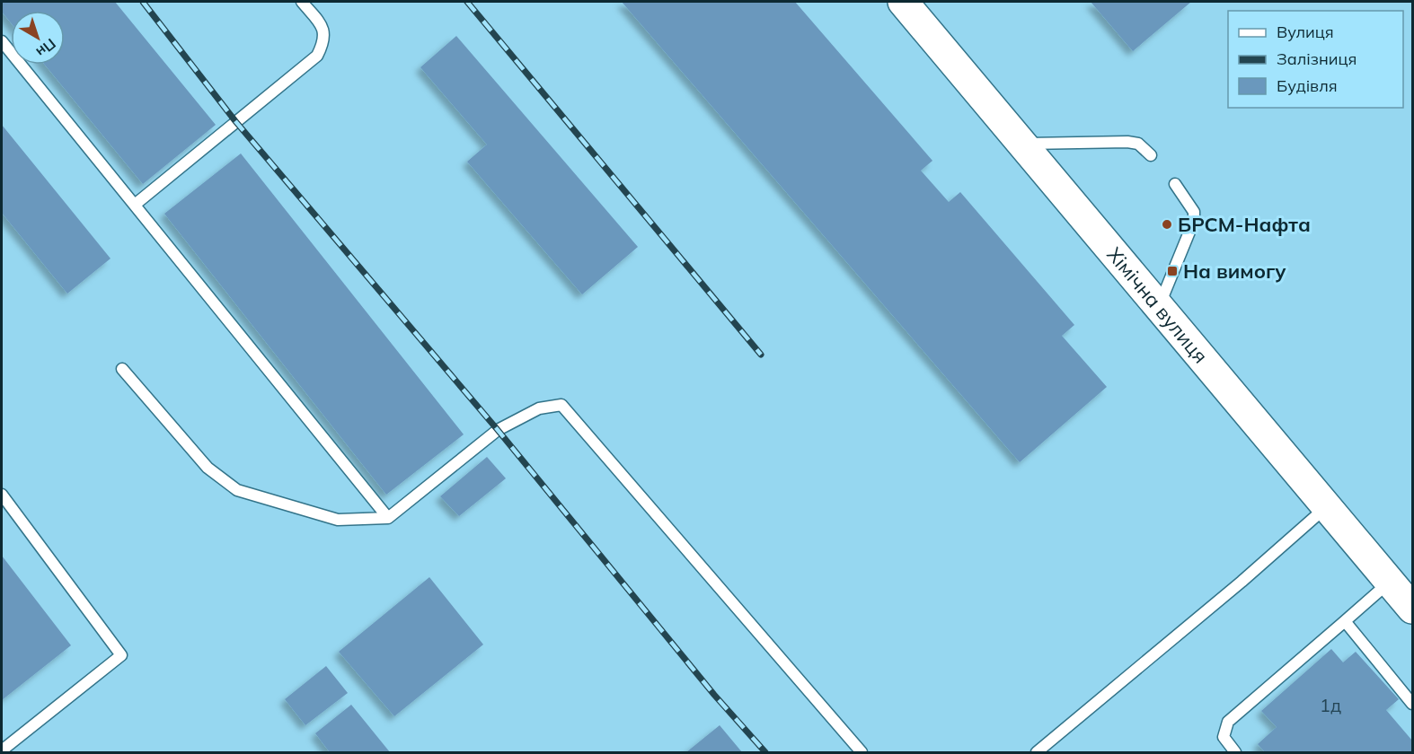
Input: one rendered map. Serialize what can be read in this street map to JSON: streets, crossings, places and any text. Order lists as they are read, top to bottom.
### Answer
{
  "streets": {
    "main road": ["Хімічна вулиця"]
  },
  "places": {
    "other": ["БРСМ-Нафта"],
    "transit": ["На вимогу"]
  },
  "house_numbers": ["1д"],
  "legend": ["Вулиця", "Залізниця", "Будівля"],
  "north": "bottom right"
}
